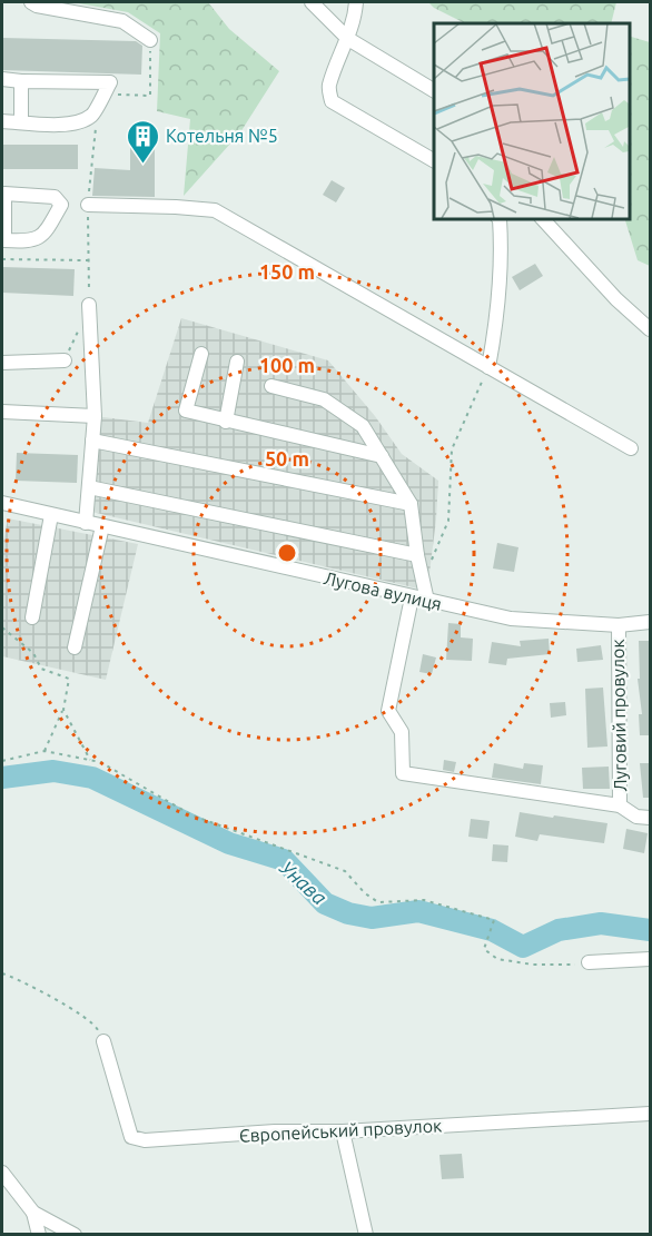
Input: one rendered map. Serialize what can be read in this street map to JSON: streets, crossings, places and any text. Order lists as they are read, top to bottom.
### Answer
{
  "streets": {
    "street": ["Лугова вулиця", "Луговий провулок", "Європейський провулок"]
  },
  "crossings": [
    ["Лугова вулиця", "Луговий провулок"]
  ],
  "water": ["Унава"],
  "places": {
    "building": ["Котельня №5"]
  },
  "rings": ["150 m", "100 m", "50 m"]
}
